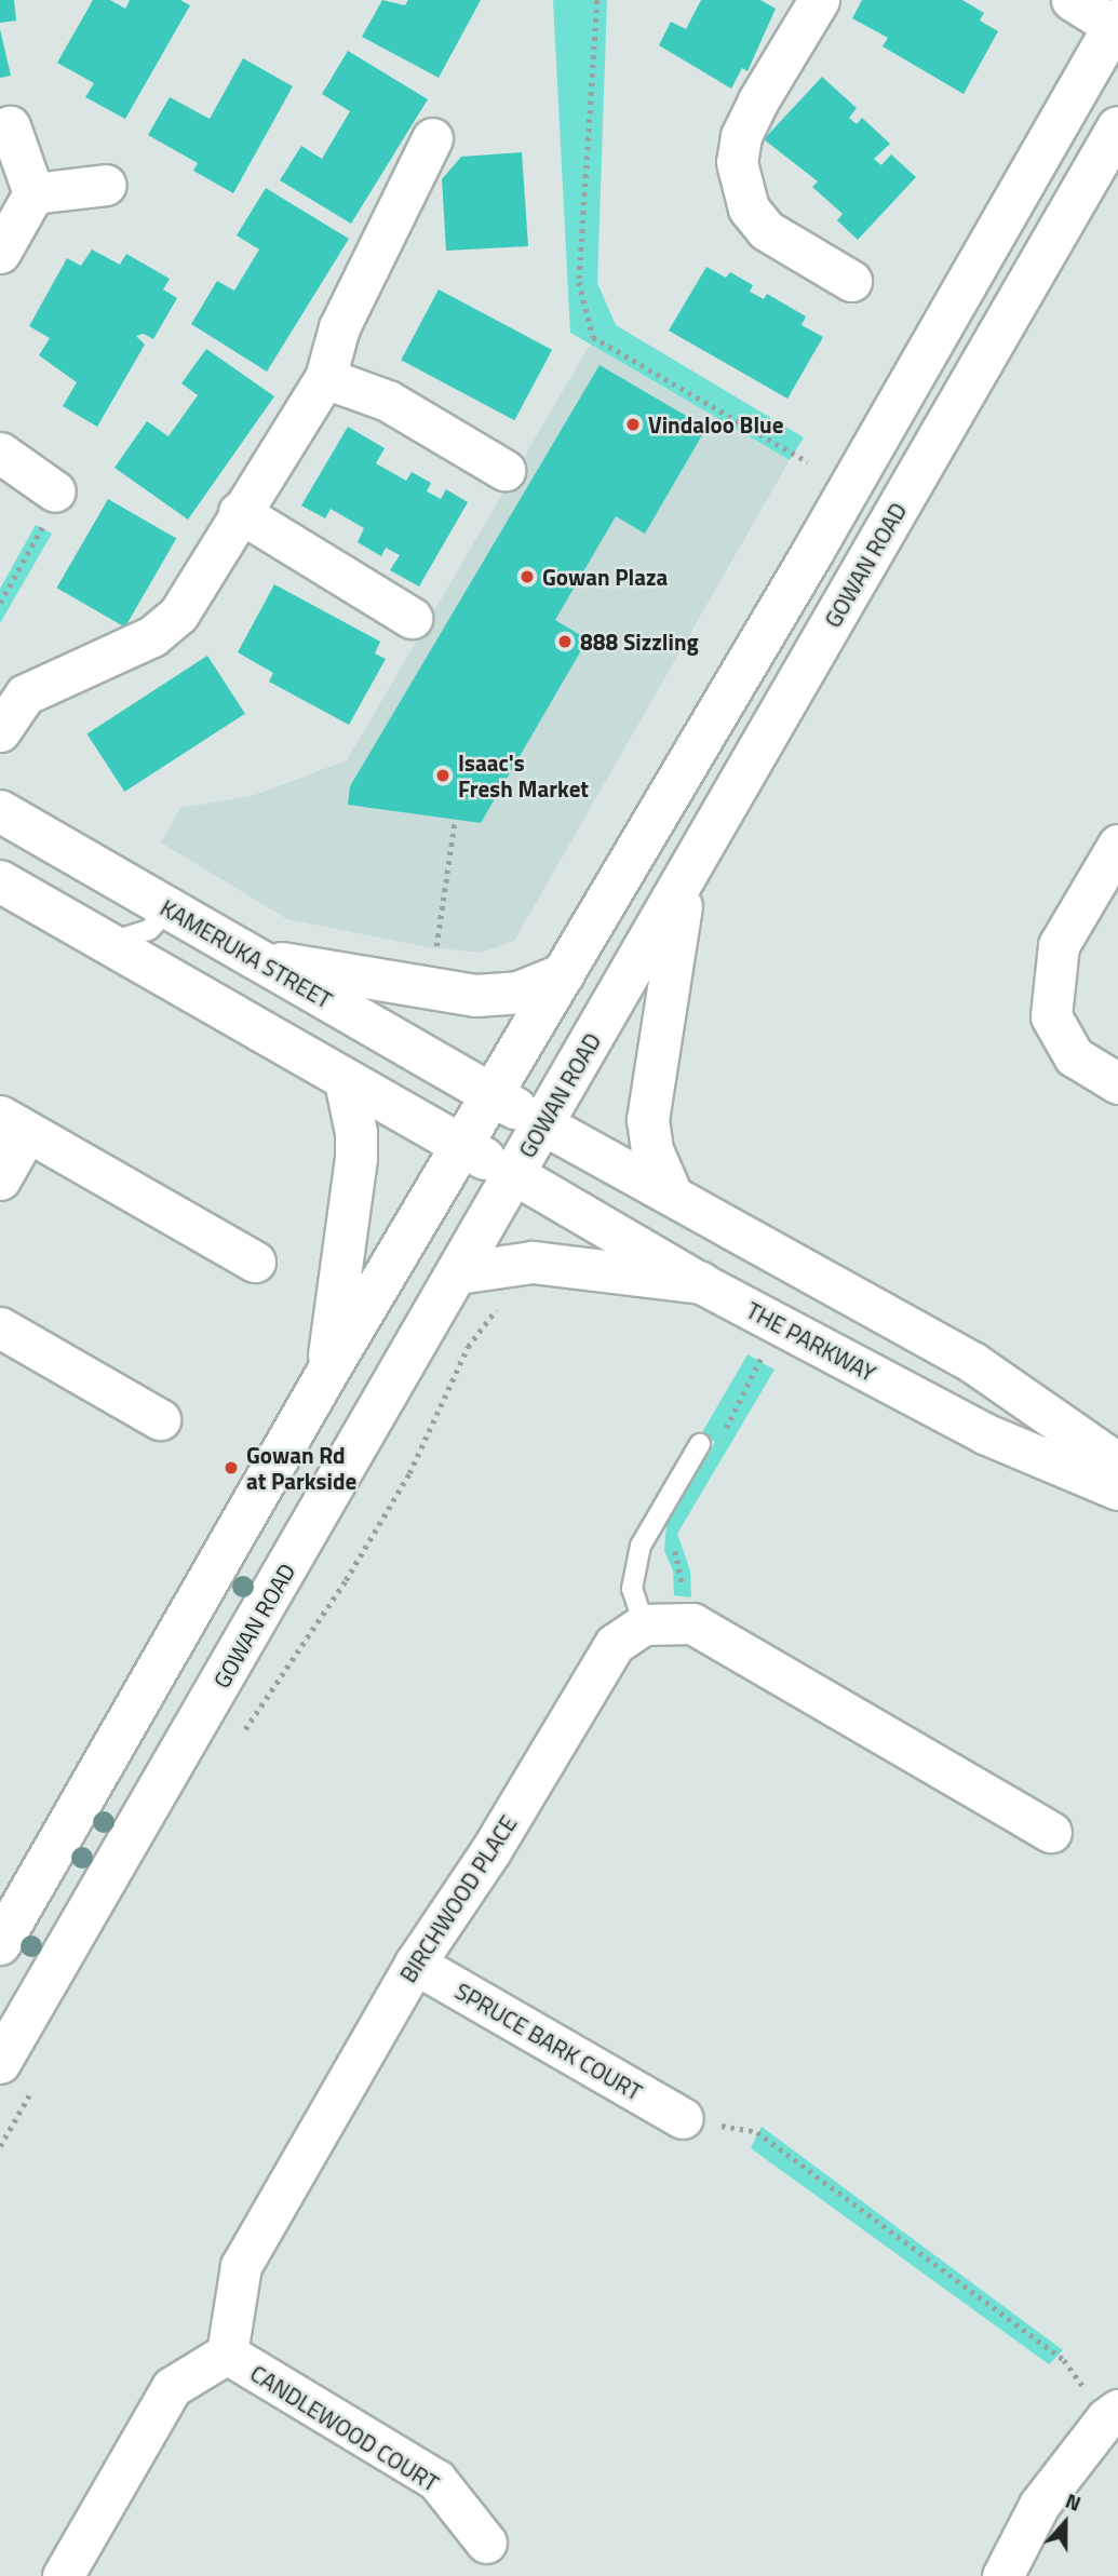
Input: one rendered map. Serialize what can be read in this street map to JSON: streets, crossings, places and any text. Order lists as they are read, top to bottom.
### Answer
{
  "streets": {
    "main road": ["GOWAN ROAD", "KAMERUKA STREET"],
    "street": [
      "THE PARKWAY",
      "BIRCHWOOD PLACE",
      "SPRUCE BARK COURT",
      "CANDLEWOOD COURT"
    ]
  },
  "crossings": [
    ["GOWAN ROAD", "KAMERUKA STREET"],
    ["GOWAN ROAD", "THE PARKWAY"],
    ["BIRCHWOOD PLACE", "SPRUCE BARK COURT"],
    ["BIRCHWOOD PLACE", "CANDLEWOOD COURT"]
  ],
  "places": [
    "Vindaloo Blue",
    "Gowan Plaza",
    "888 Sizzling",
    "Isaac's Fresh Market",
    "Gowan Rd at Parkside"
  ],
  "north": "top"
}
